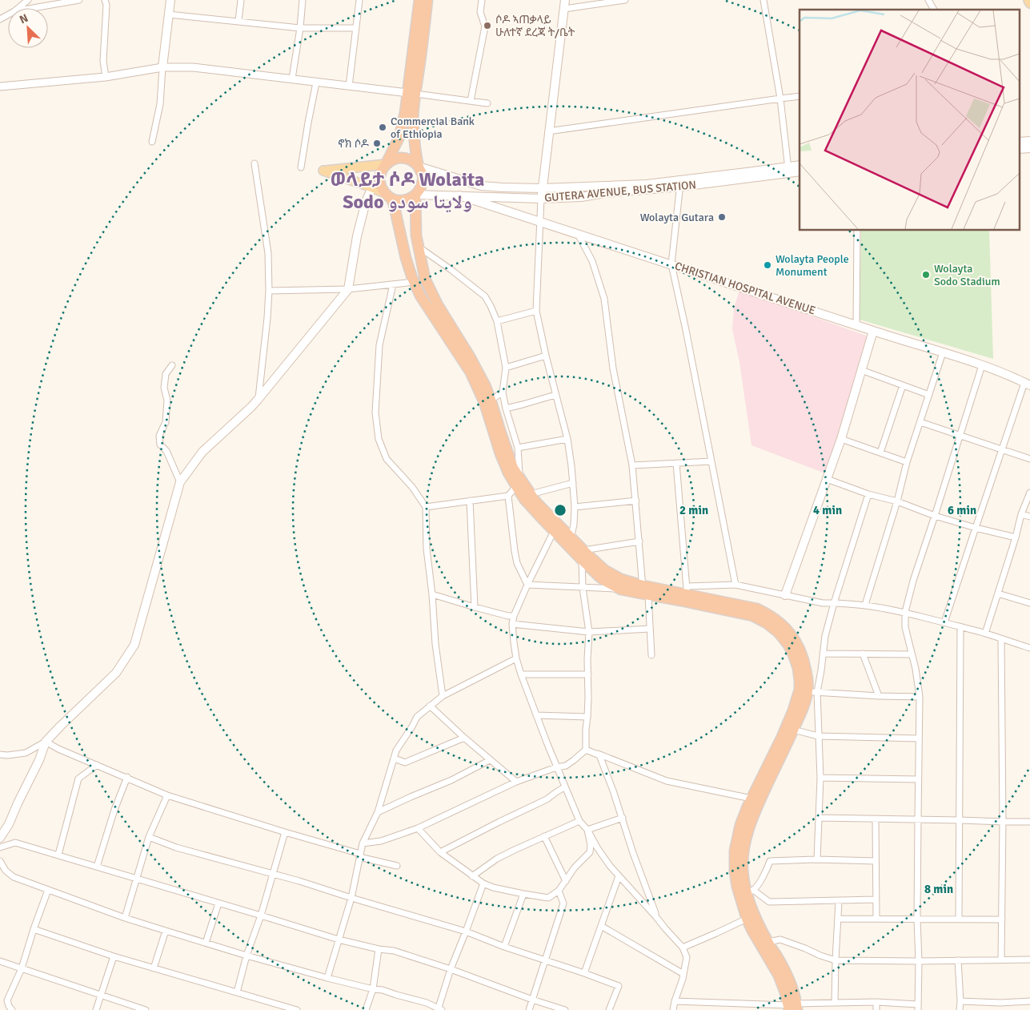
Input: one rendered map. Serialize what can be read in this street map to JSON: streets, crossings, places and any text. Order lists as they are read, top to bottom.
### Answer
{
  "streets": {
    "main road": ["GUTERA AVENUE, BUS STATION", "CHRISTIAN HOSPITAL AVENUE"]
  },
  "crossings": [
    ["GUTERA AVENUE, BUS STATION", "CHRISTIAN HOSPITAL AVENUE"]
  ],
  "districts": ["ወላይታ ሶዶ Wolaita Sodo ولايتا سودو"],
  "places": [
    "ሶዶ ኣጠቃላይ ሁለተኛ ደረጃ ት/ቤት",
    "Commercial Bank of Ethiopia",
    "ኖክ ሶዶ",
    "Wolayta Gutara",
    "Wolayta People Monument",
    "Wolayta Sodo Stadium"
  ],
  "north": "top left",
  "rings": [
    "2 min",
    "4 min",
    "6 min",
    "8 min"
  ]
}
